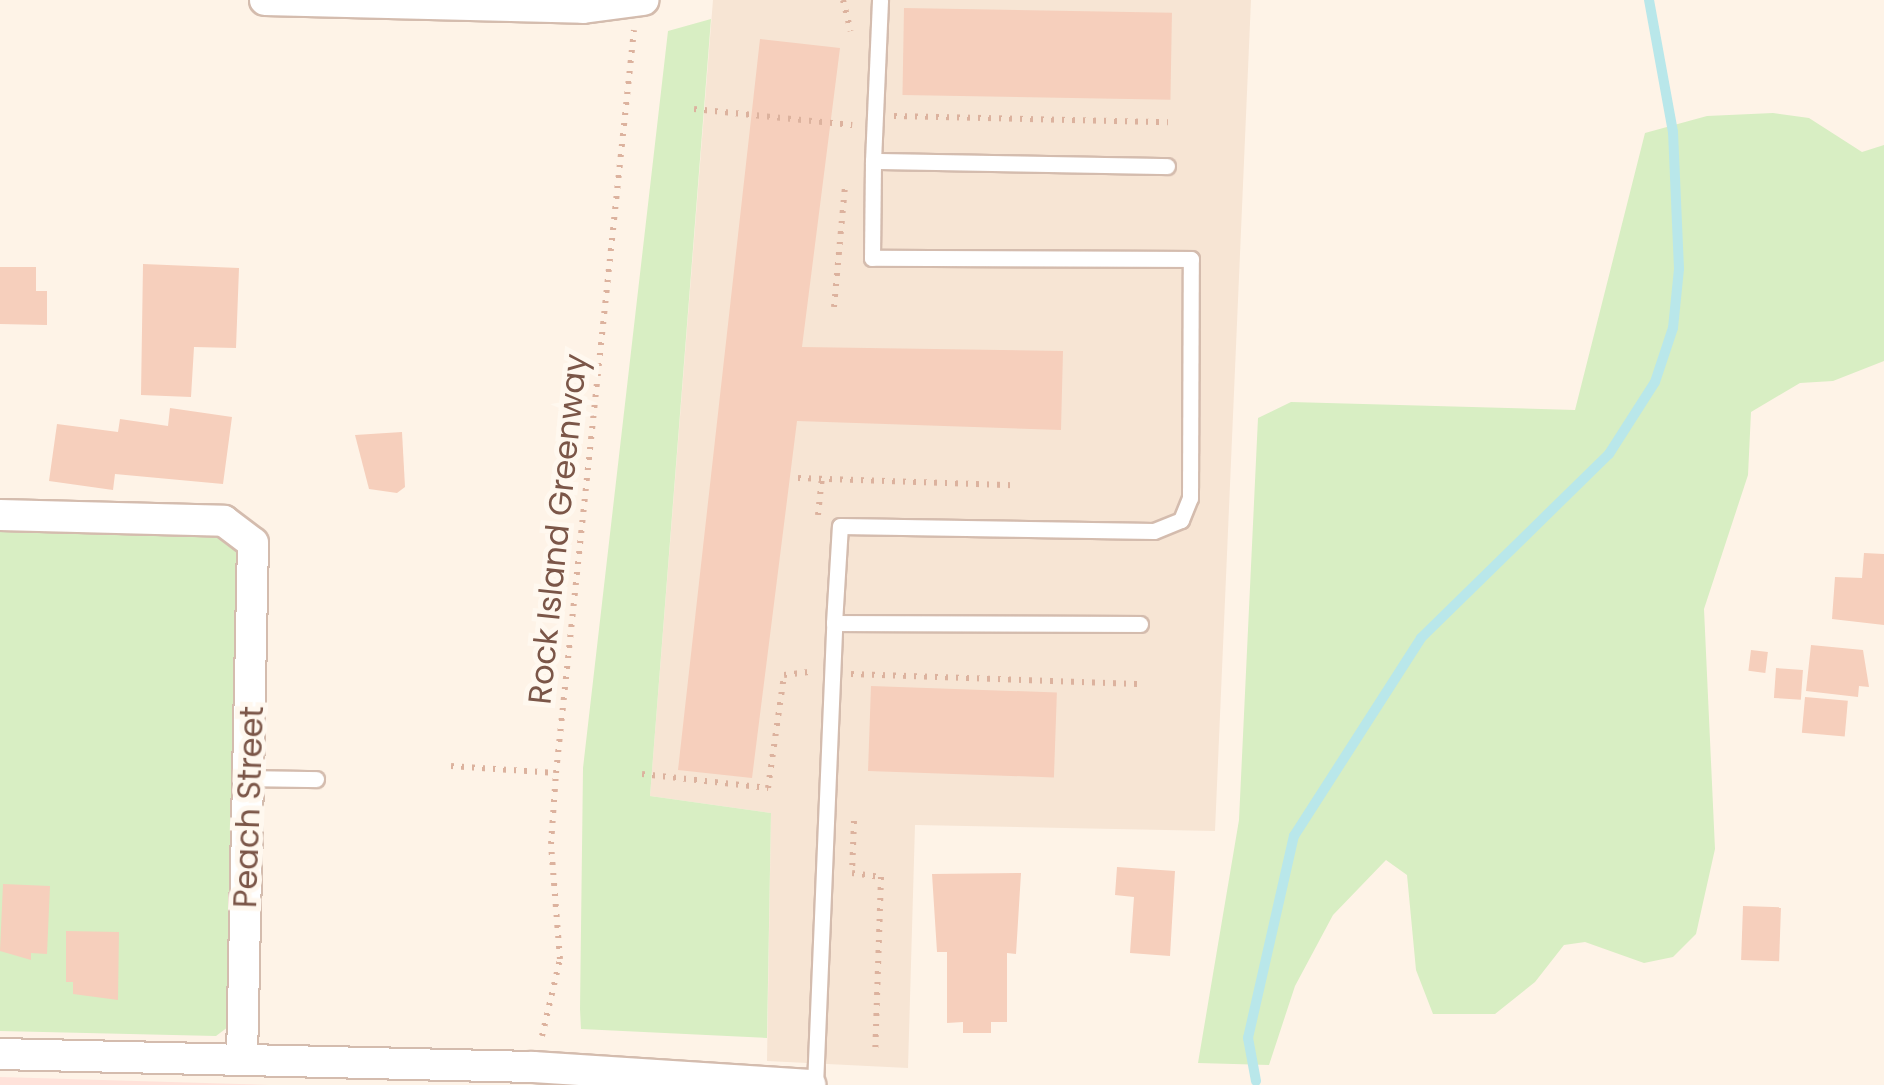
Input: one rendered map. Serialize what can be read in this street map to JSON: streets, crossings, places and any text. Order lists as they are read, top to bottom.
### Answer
{
  "streets": {
    "street": ["Peach Street"],
    "path": ["Rock Island Greenway"]
  }
}
